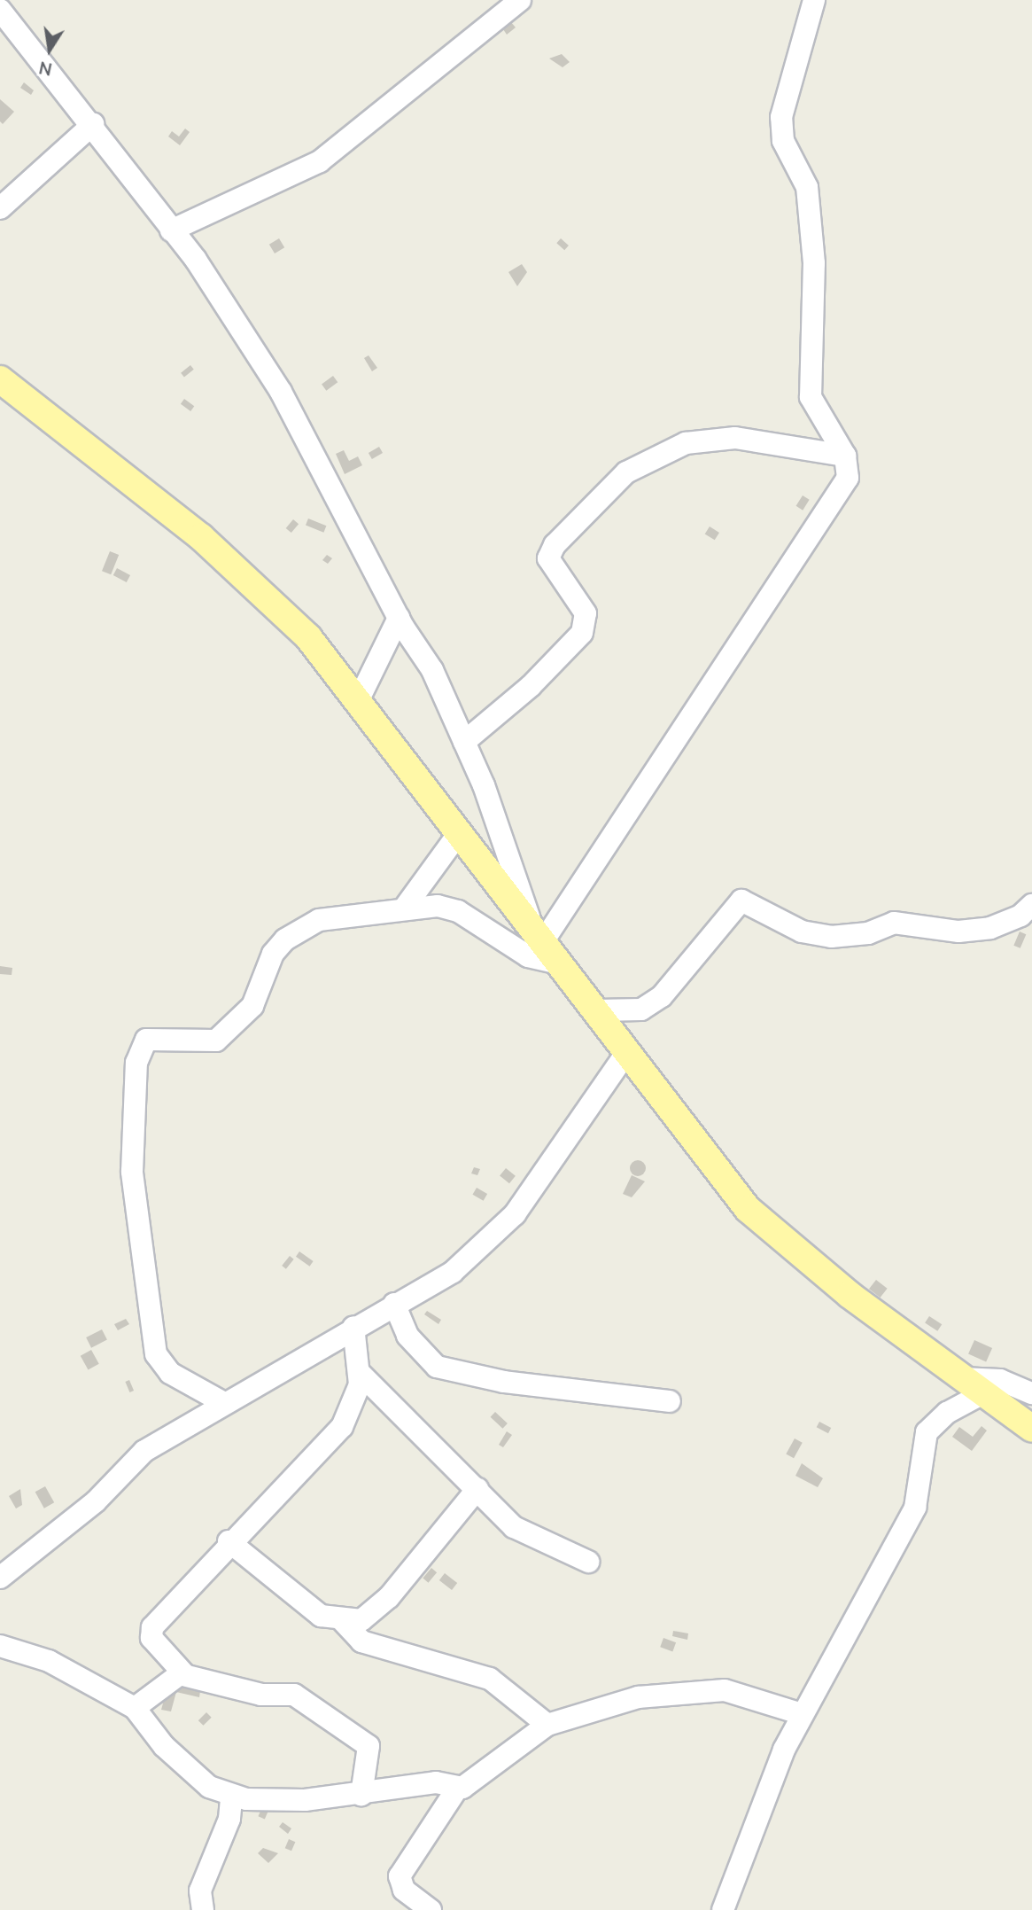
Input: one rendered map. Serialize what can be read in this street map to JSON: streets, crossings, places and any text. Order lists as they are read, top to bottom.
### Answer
{
  "north": "bottom"
}
